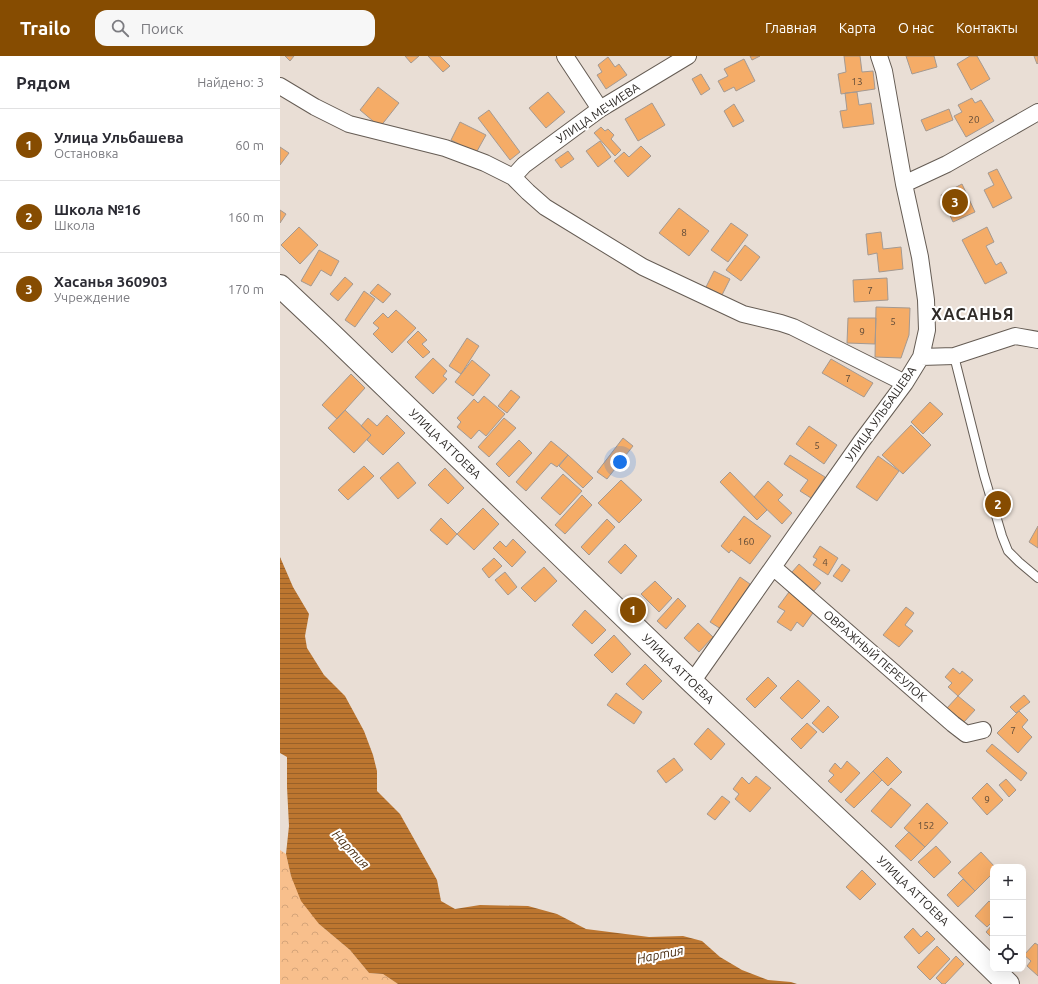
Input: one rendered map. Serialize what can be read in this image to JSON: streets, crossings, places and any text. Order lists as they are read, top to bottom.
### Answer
{
  "streets": {
    "street": [
      "УЛИЦА МЕЧИЕВА",
      "УЛИЦА УЛЬБАШЕВА",
      "УЛИЦА АТТОЕВА",
      "ОВРАЖНЫЙ ПЕРЕУЛОК"
    ]
  },
  "crossings": [
    ["УЛИЦА УЛЬБАШЕВА", "УЛИЦА АТТОЕВА"],
    ["УЛИЦА УЛЬБАШЕВА", "ОВРАЖНЫЙ ПЕРЕУЛОК"]
  ],
  "districts": ["ХАСАНЬЯ"],
  "water": ["Нартия"],
  "house_numbers": [
    "13",
    "20",
    "8",
    "7",
    "5",
    "9",
    "7",
    "5",
    "160",
    "4",
    "7",
    "9",
    "152"
  ],
  "page": {
    "header": "Trailo",
    "search": "Поиск",
    "nav": [
      "Главная",
      "Карта",
      "О нас",
      "Контакты"
    ],
    "heading": ["Рядом", "Найдено: 3"],
    "list": [
      {
        "mark": "1",
        "name": "Улица Ульбашева",
        "note": "Остановка",
        "value": "60 m"
      },
      {
        "mark": "2",
        "name": "Школа №16",
        "note": "Школа",
        "value": "160 m"
      },
      {
        "mark": "3",
        "name": "Хасанья 360903",
        "note": "Учреждение",
        "value": "170 m"
      }
    ],
    "pins": ["3", "2", "1"],
    "map_buttons": ["+", "−"]
  }
}
